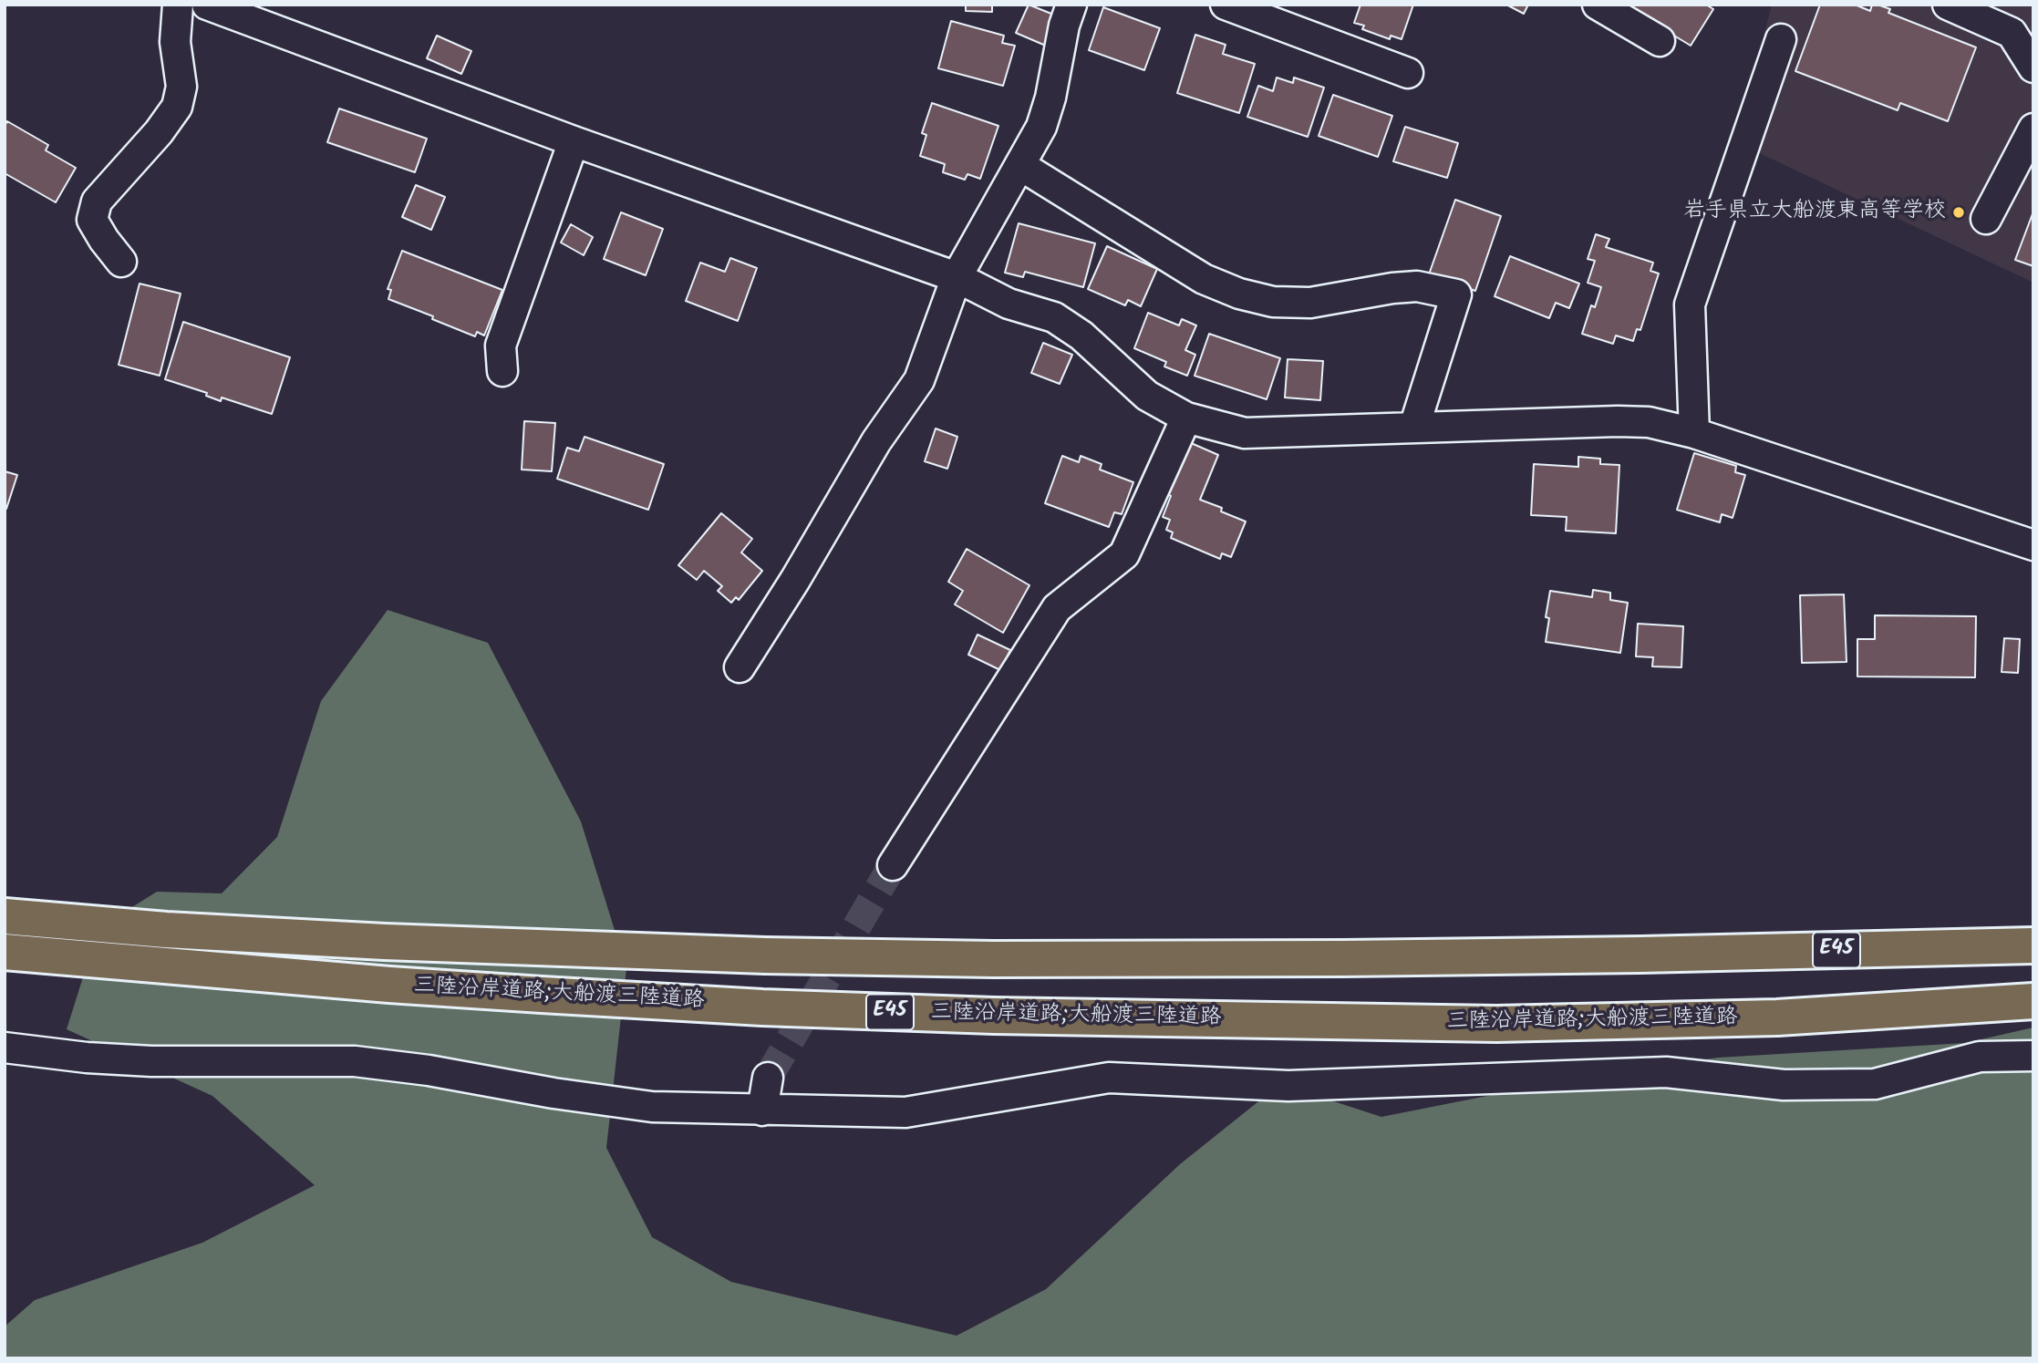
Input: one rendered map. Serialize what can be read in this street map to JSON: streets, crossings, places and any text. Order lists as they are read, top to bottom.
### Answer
{
  "streets": {
    "highway": ["E45", "三陸沿岸道路;大船渡三陸道路"]
  },
  "places": ["岩手県立大船渡東高等学校"]
}
